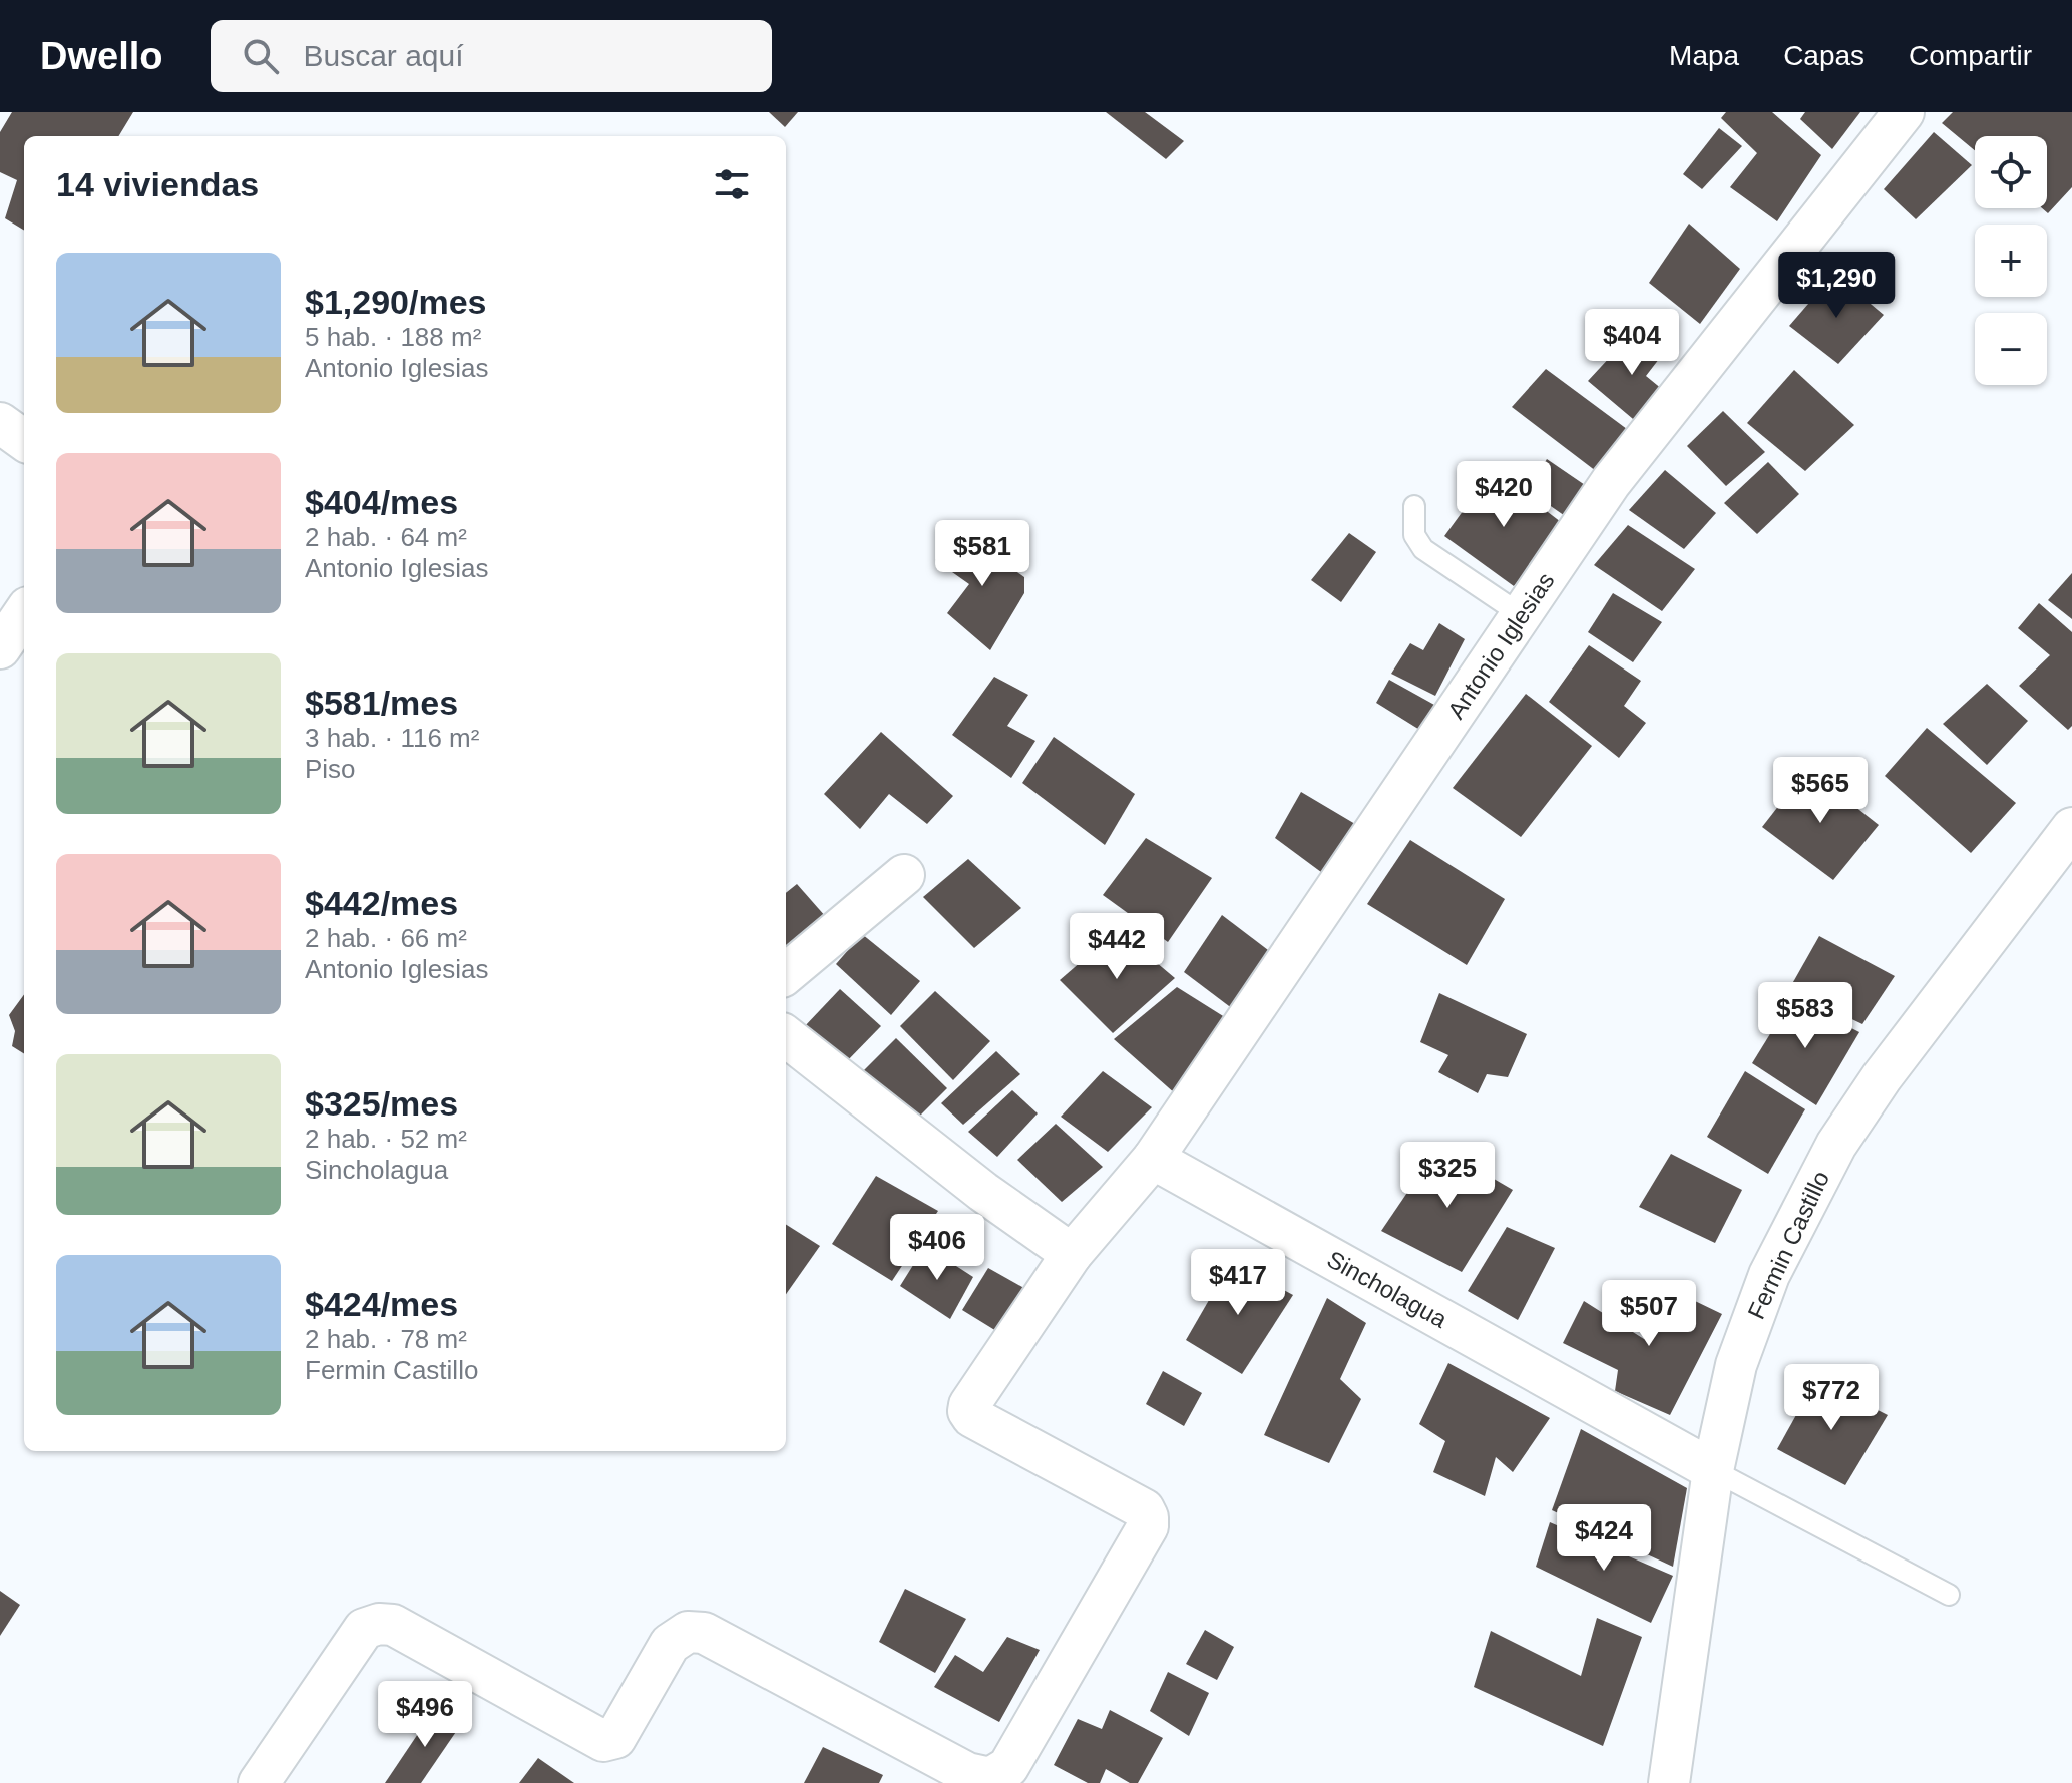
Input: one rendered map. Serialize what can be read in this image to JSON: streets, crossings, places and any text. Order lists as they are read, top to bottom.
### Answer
{
  "streets": {
    "street": ["Antonio Iglesias", "Fermin Castillo", "Sincholagua"]
  },
  "crossings": [
    ["Antonio Iglesias", "Sincholagua"],
    ["Fermin Castillo", "Sincholagua"]
  ],
  "page": {
    "header": "Dwello",
    "search": "Buscar aquí",
    "nav": ["Mapa", "Capas", "Compartir"],
    "map_buttons": ["+", "−"],
    "heading": "14 viviendas",
    "list": [
      {
        "name": "$1,290/mes",
        "note": "5 hab. · 188 m² · Antonio Iglesias"
      },
      {
        "name": "$404/mes",
        "note": "2 hab. · 64 m² · Antonio Iglesias"
      },
      {
        "name": "$581/mes",
        "note": "3 hab. · 116 m² · Piso"
      },
      {
        "name": "$442/mes",
        "note": "2 hab. · 66 m² · Antonio Iglesias"
      },
      {
        "name": "$325/mes",
        "note": "2 hab. · 52 m² · Sincholagua"
      },
      {
        "name": "$424/mes",
        "note": "2 hab. · 78 m² · Fermin Castillo"
      }
    ],
    "price": [
      "$1,290",
      "$404",
      "$420",
      "$581",
      "$565",
      "$442",
      "$583",
      "$325",
      "$406",
      "$417",
      "$507",
      "$772",
      "$424",
      "$496"
    ]
  }
}
